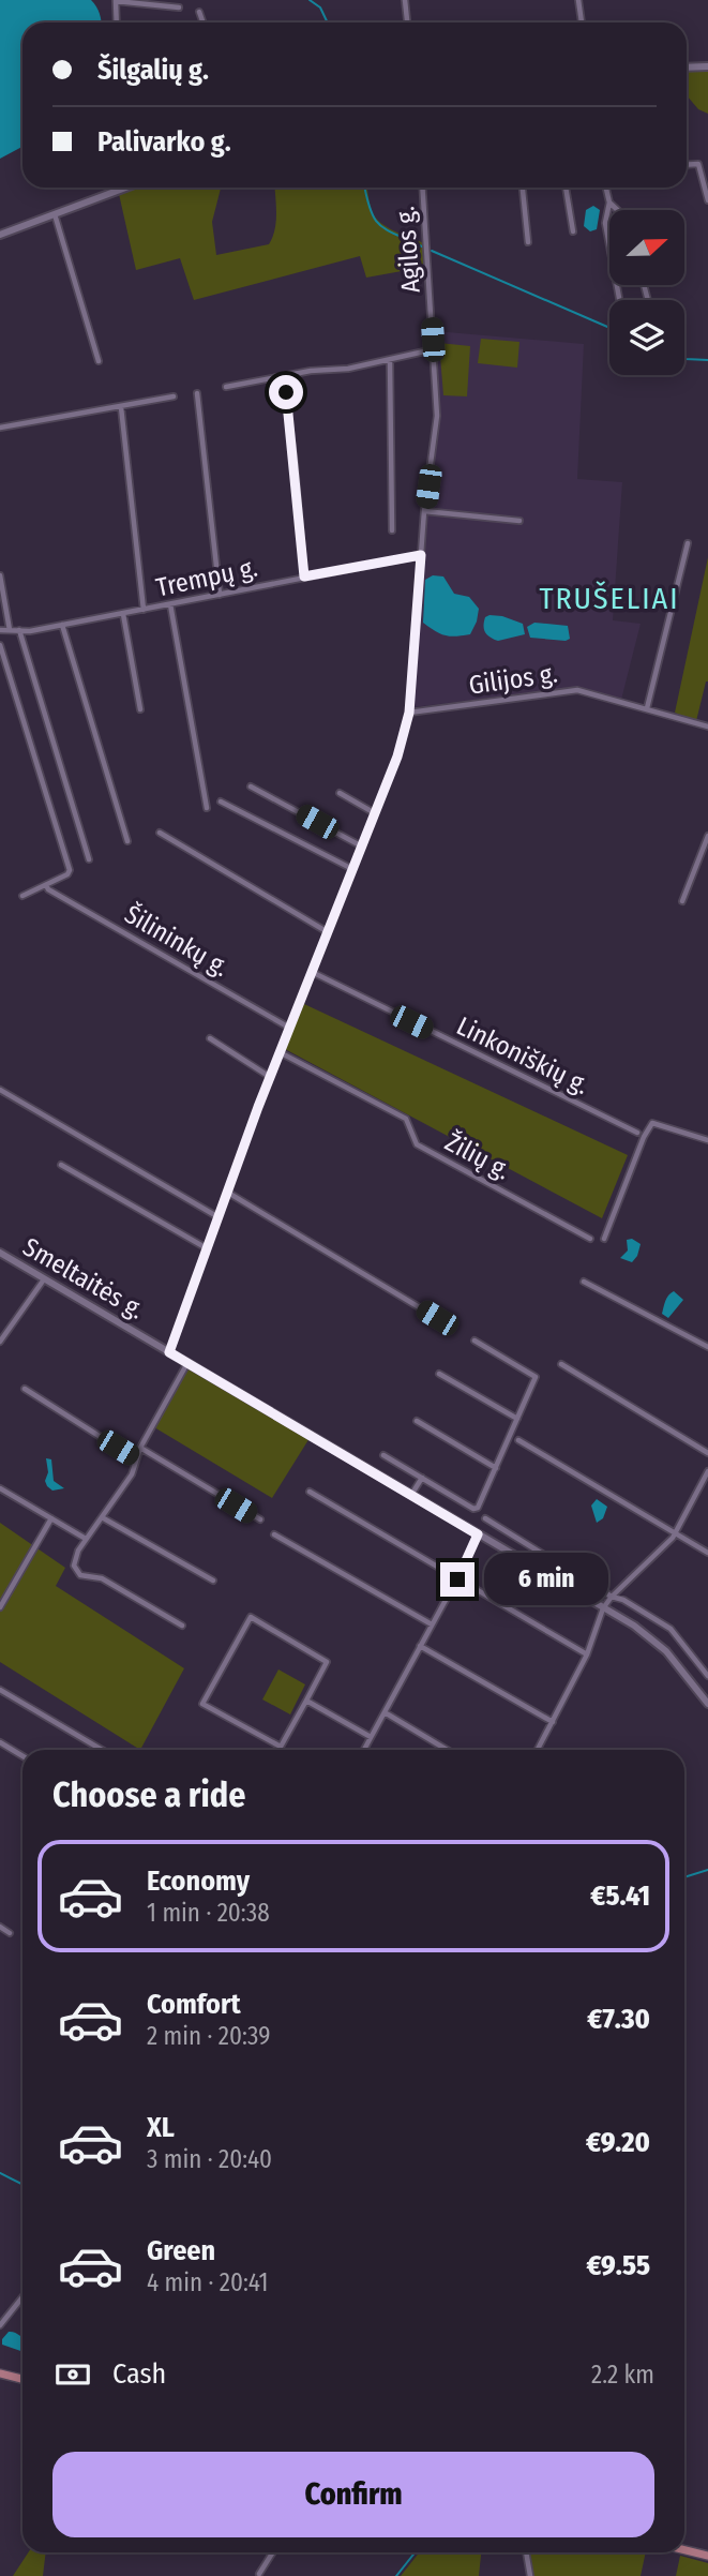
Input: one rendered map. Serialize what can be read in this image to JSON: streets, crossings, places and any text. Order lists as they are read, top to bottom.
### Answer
{
  "streets": {
    "main road": ["Smeltaitės g."],
    "street": [
      "Agilos g.",
      "Trempų g.",
      "Gilijos g.",
      "Šilininkų g.",
      "Linkoniškių g.",
      "Žilių g."
    ]
  },
  "crossings": [
    ["Agilos g.", "Trempų g."],
    ["Agilos g.", "Gilijos g."],
    ["Agilos g.", "Šilininkų g."],
    ["Agilos g.", "Linkoniškių g."],
    ["Agilos g.", "Žilių g."],
    ["Agilos g.", "Smeltaitės g."]
  ],
  "districts": ["TRUŠELIAI"],
  "north": "right",
  "page": {
    "banner": ["Šilgalių g.", "Palivarko g."],
    "bubble": "6 min",
    "heading": "Choose a ride",
    "list": [
      {
        "name": "Economy",
        "note": "1 min · 20:38",
        "value": "€5.41"
      },
      {
        "name": "Comfort",
        "note": "2 min · 20:39",
        "value": "€7.30"
      },
      {
        "name": "XL",
        "note": "3 min · 20:40",
        "value": "€9.20"
      },
      {
        "name": "Green",
        "note": "4 min · 20:41",
        "value": "€9.55"
      }
    ],
    "pay": ["Cash", "2.2 km"],
    "buttons": "Confirm"
  }
}
